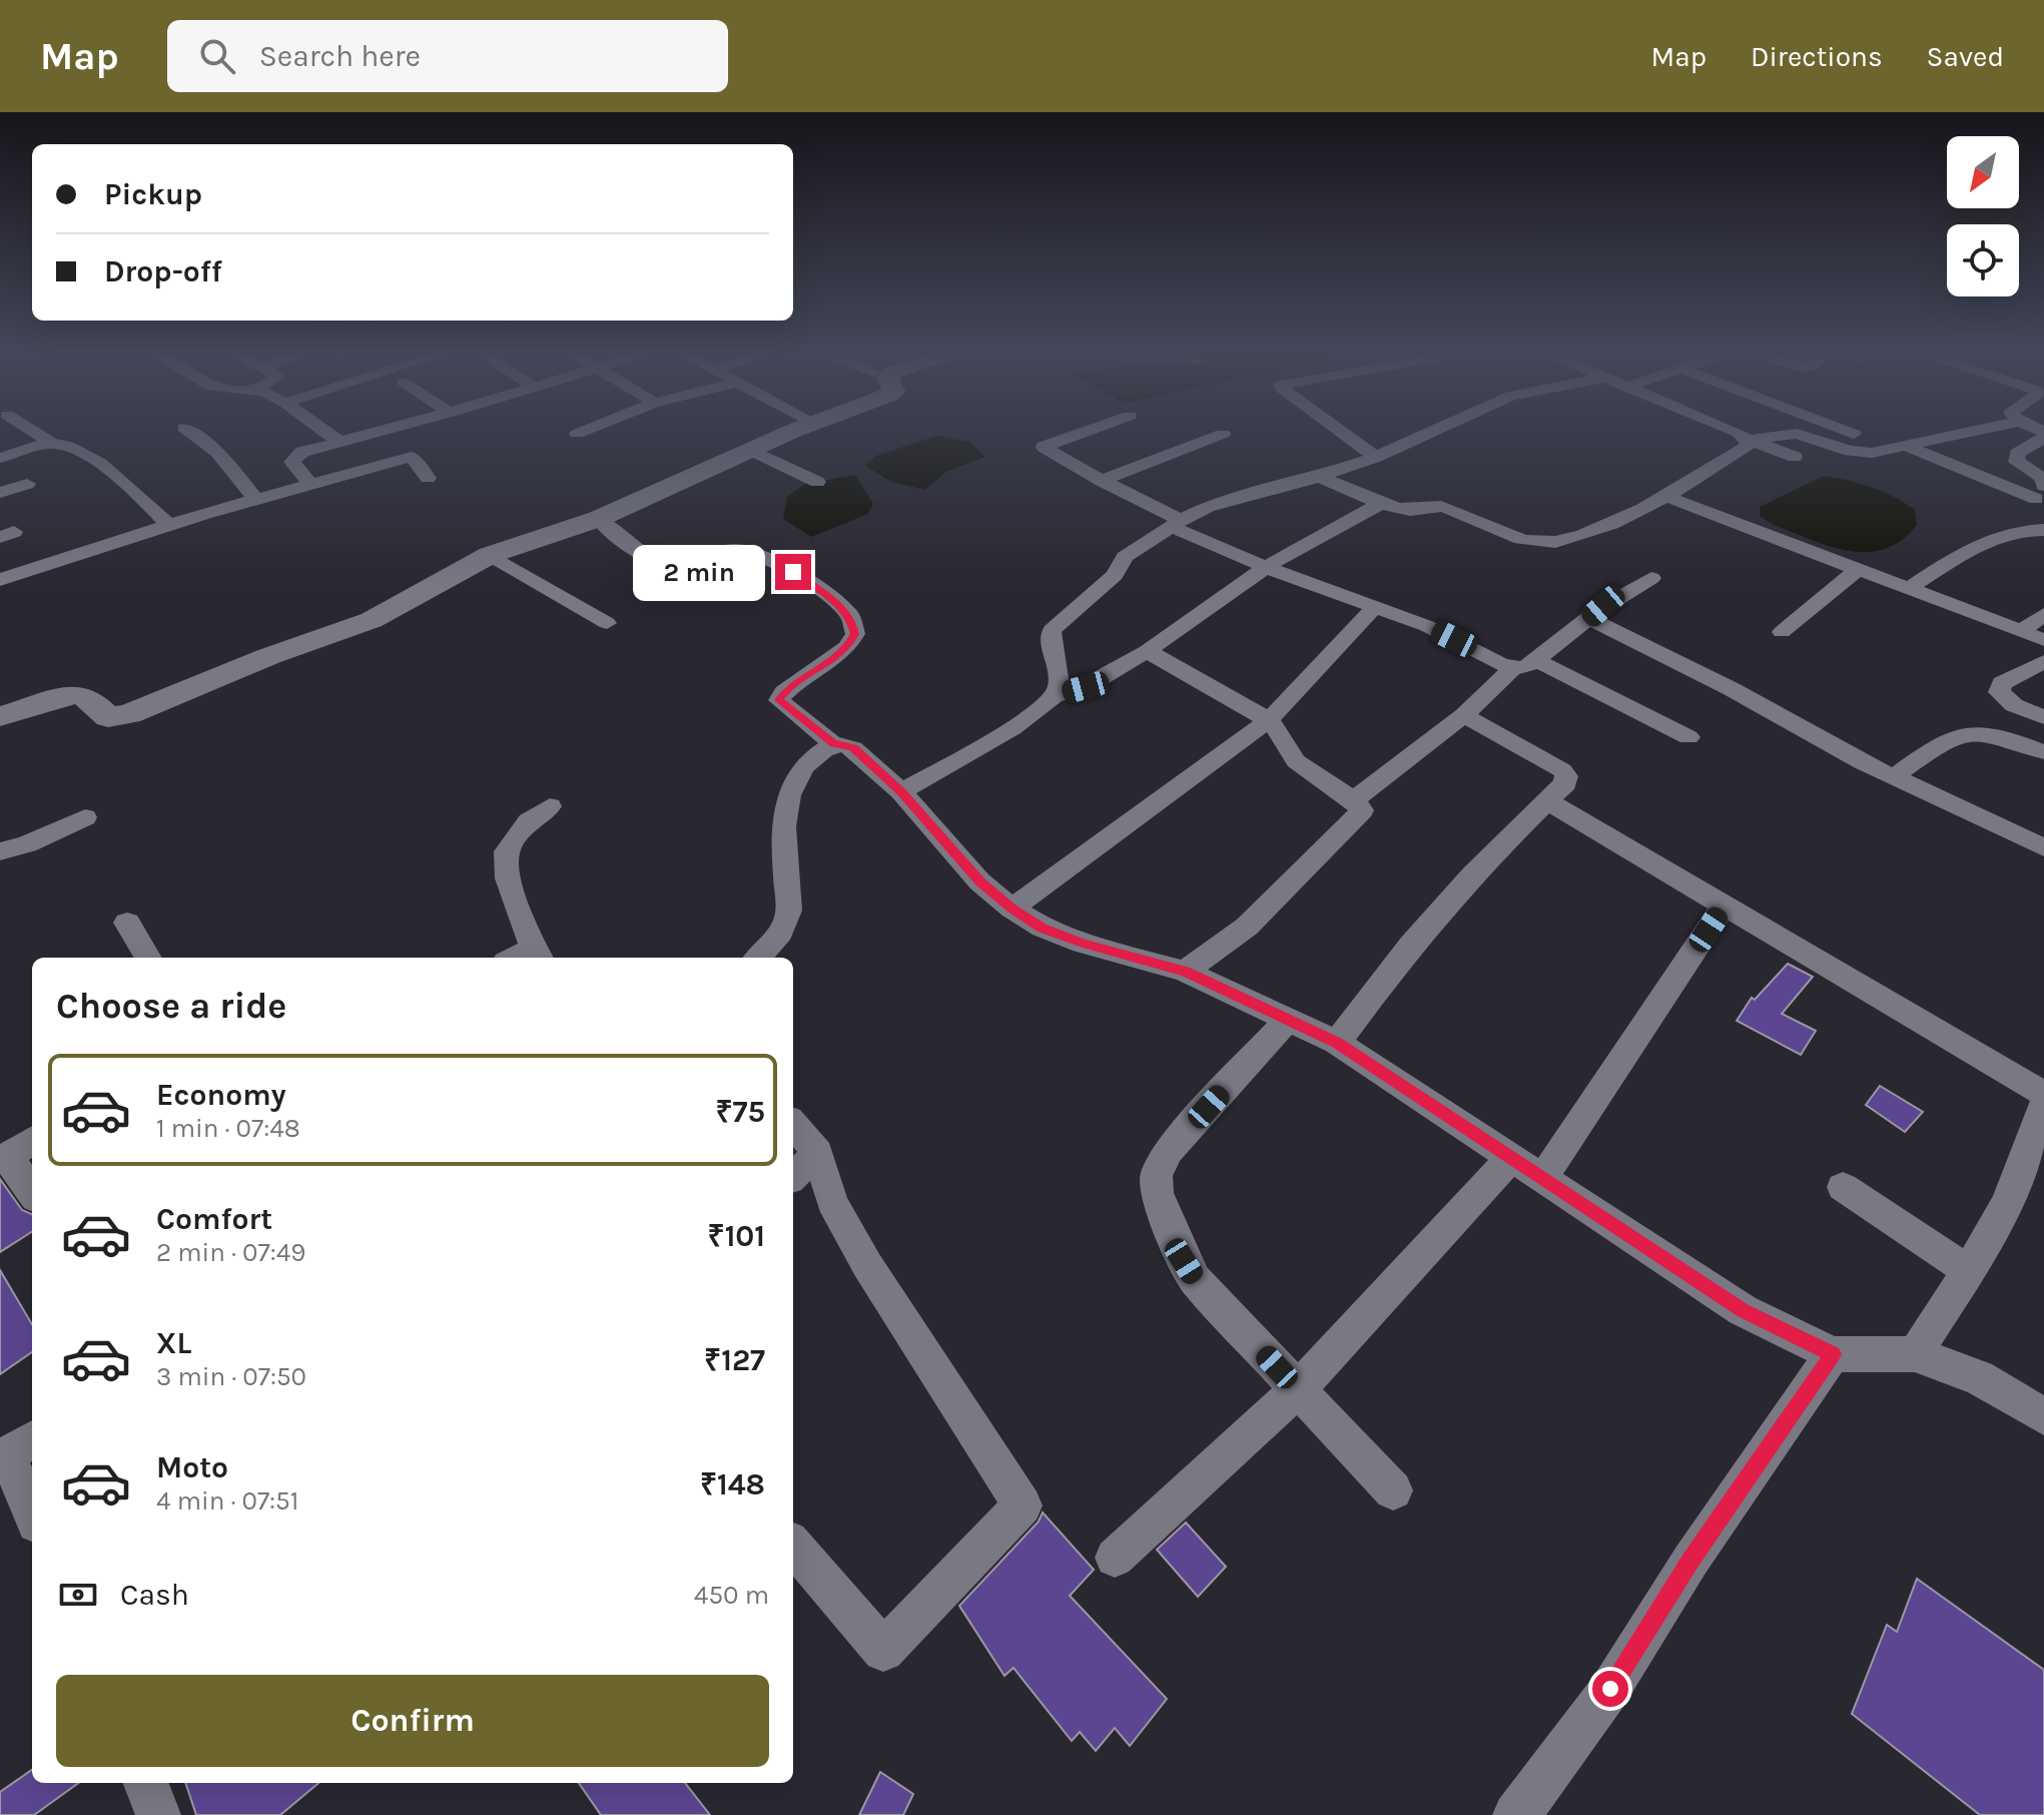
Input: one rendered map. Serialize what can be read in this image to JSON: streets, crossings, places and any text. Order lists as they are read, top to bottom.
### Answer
{
  "north": "bottom left",
  "page": {
    "header": "Map",
    "search": "Search here",
    "nav": ["Map", "Directions", "Saved"],
    "banner": ["Pickup", "Drop-off"],
    "bubble": "2 min",
    "heading": "Choose a ride",
    "list": [
      {
        "name": "Economy",
        "note": "1 min · 07:48",
        "value": "₹75"
      },
      {
        "name": "Comfort",
        "note": "2 min · 07:49",
        "value": "₹101"
      },
      {
        "name": "XL",
        "note": "3 min · 07:50",
        "value": "₹127"
      },
      {
        "name": "Moto",
        "note": "4 min · 07:51",
        "value": "₹148"
      }
    ],
    "pay": ["Cash", "450 m"],
    "buttons": "Confirm"
  }
}
